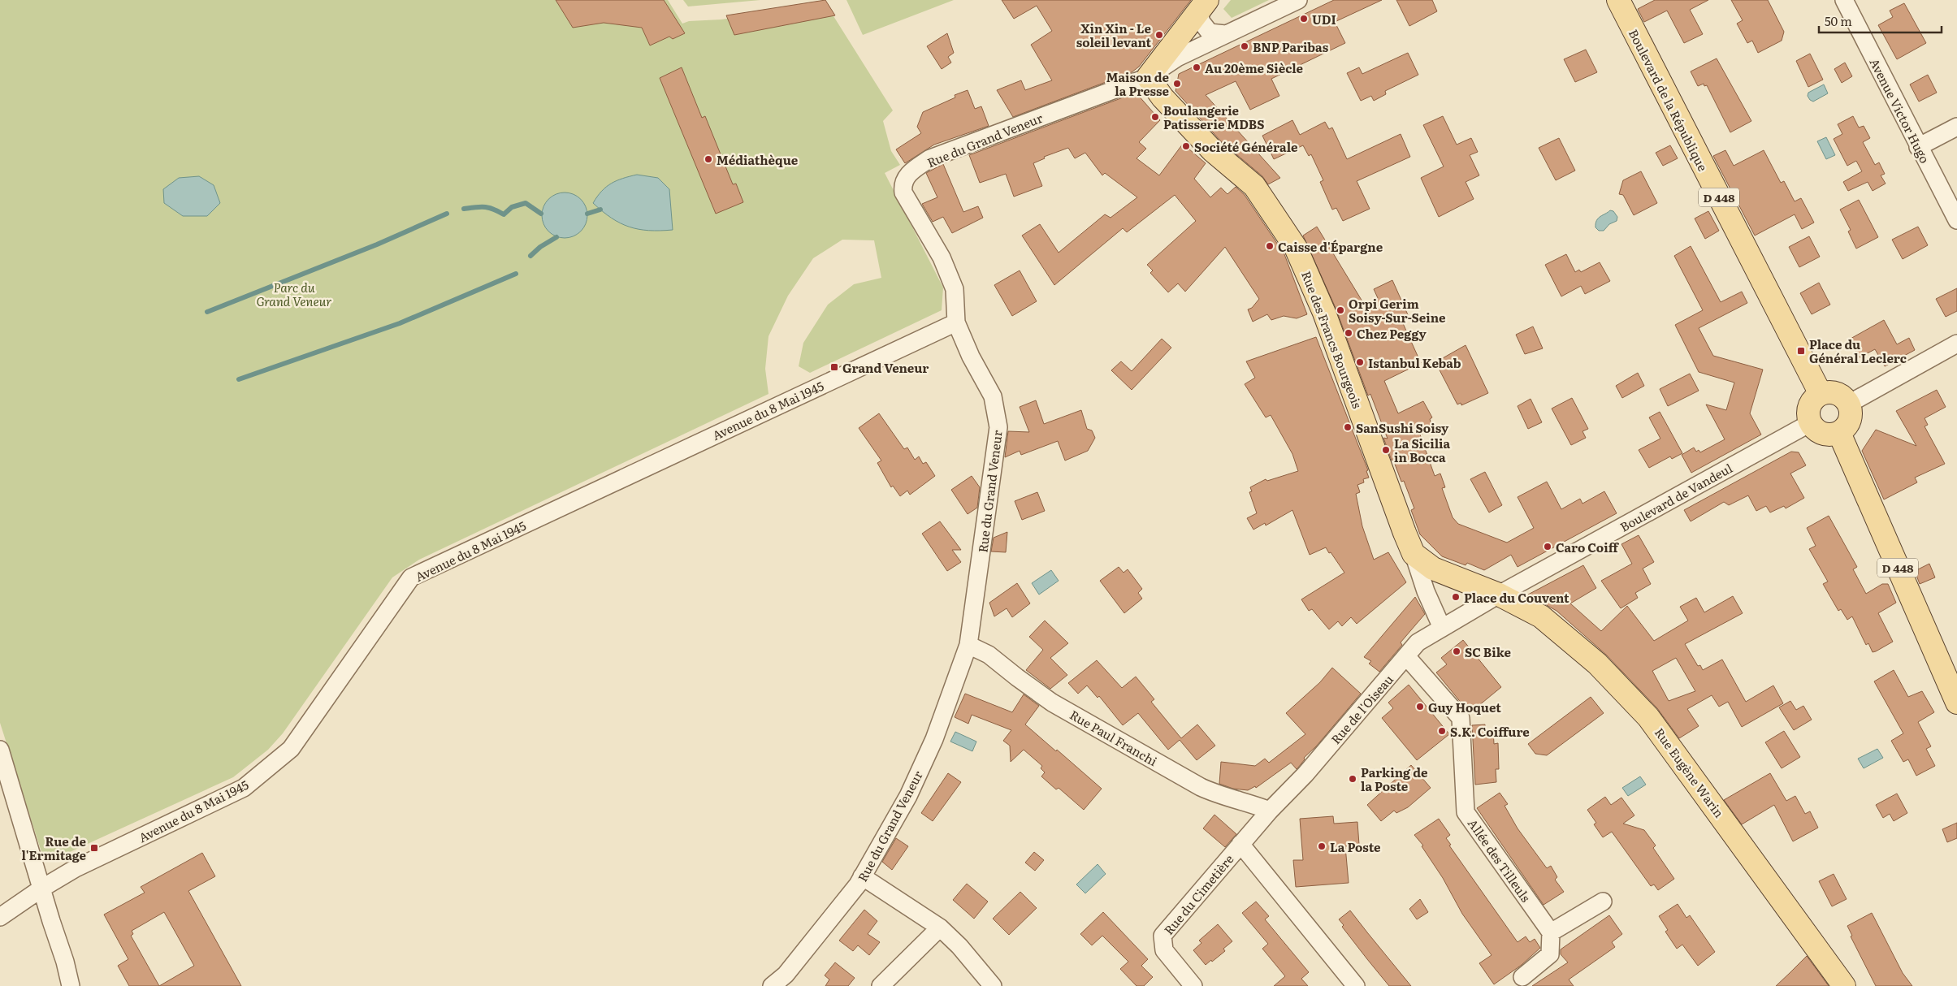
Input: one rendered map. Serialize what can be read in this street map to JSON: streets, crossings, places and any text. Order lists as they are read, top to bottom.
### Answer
{
  "streets": {
    "main road": [
      "Boulevard de la République",
      "D 448",
      "Rue des Francs Bourgeois",
      "Rue Eugène Warin"
    ],
    "street": [
      "Avenue Victor Hugo",
      "Rue du Grand Veneur",
      "Avenue du 8 Mai 1945",
      "Boulevard de Vandeul",
      "Rue de l'Oiseau",
      "Rue Paul Franchi",
      "Allée des Tilleuls",
      "Rue du Cimetière"
    ]
  },
  "crossings": [
    ["Boulevard de la République", "D 448"],
    ["Boulevard de la République", "Boulevard de Vandeul"],
    ["Rue du Grand Veneur", "Rue des Francs Bourgeois"],
    ["Rue du Grand Veneur", "Avenue du 8 Mai 1945"],
    ["Rue du Grand Veneur", "Rue Paul Franchi"],
    ["D 448", "Boulevard de Vandeul"],
    ["Rue des Francs Bourgeois", "Rue de l'Oiseau"],
    ["Boulevard de Vandeul", "Rue de l'Oiseau"],
    ["Boulevard de Vandeul", "Rue Eugène Warin"],
    ["Rue de l'Oiseau", "Rue Paul Franchi"],
    ["Rue de l'Oiseau", "Rue Eugène Warin"],
    ["Rue de l'Oiseau", "Allée des Tilleuls"],
    ["Rue de l'Oiseau", "Rue du Cimetière"]
  ],
  "parks": ["Parc du Grand Veneur"],
  "places": {
    "other": [
      "UDI",
      "Xin Xin - Le soleil levant",
      "BNP Paribas",
      "Au 20ème Siècle",
      "Maison de la Presse",
      "Boulangerie Patisserie MDBS",
      "Société Générale",
      "Médiathèque",
      "Caisse d'Épargne",
      "Orpi Gerim Soisy-Sur-Seine",
      "Chez Peggy",
      "Istanbul Kebab",
      "SanSushi Soisy",
      "La Sicilia in Bocca",
      "Caro Coiff",
      "Place du Couvent",
      "SC Bike",
      "Guy Hoquet",
      "S.K. Coiffure",
      "Parking de la Poste",
      "La Poste"
    ],
    "transit": ["Place du Général Leclerc", "Grand Veneur", "Rue de l'Ermitage"]
  },
  "scale_bar": "50 m"
}
